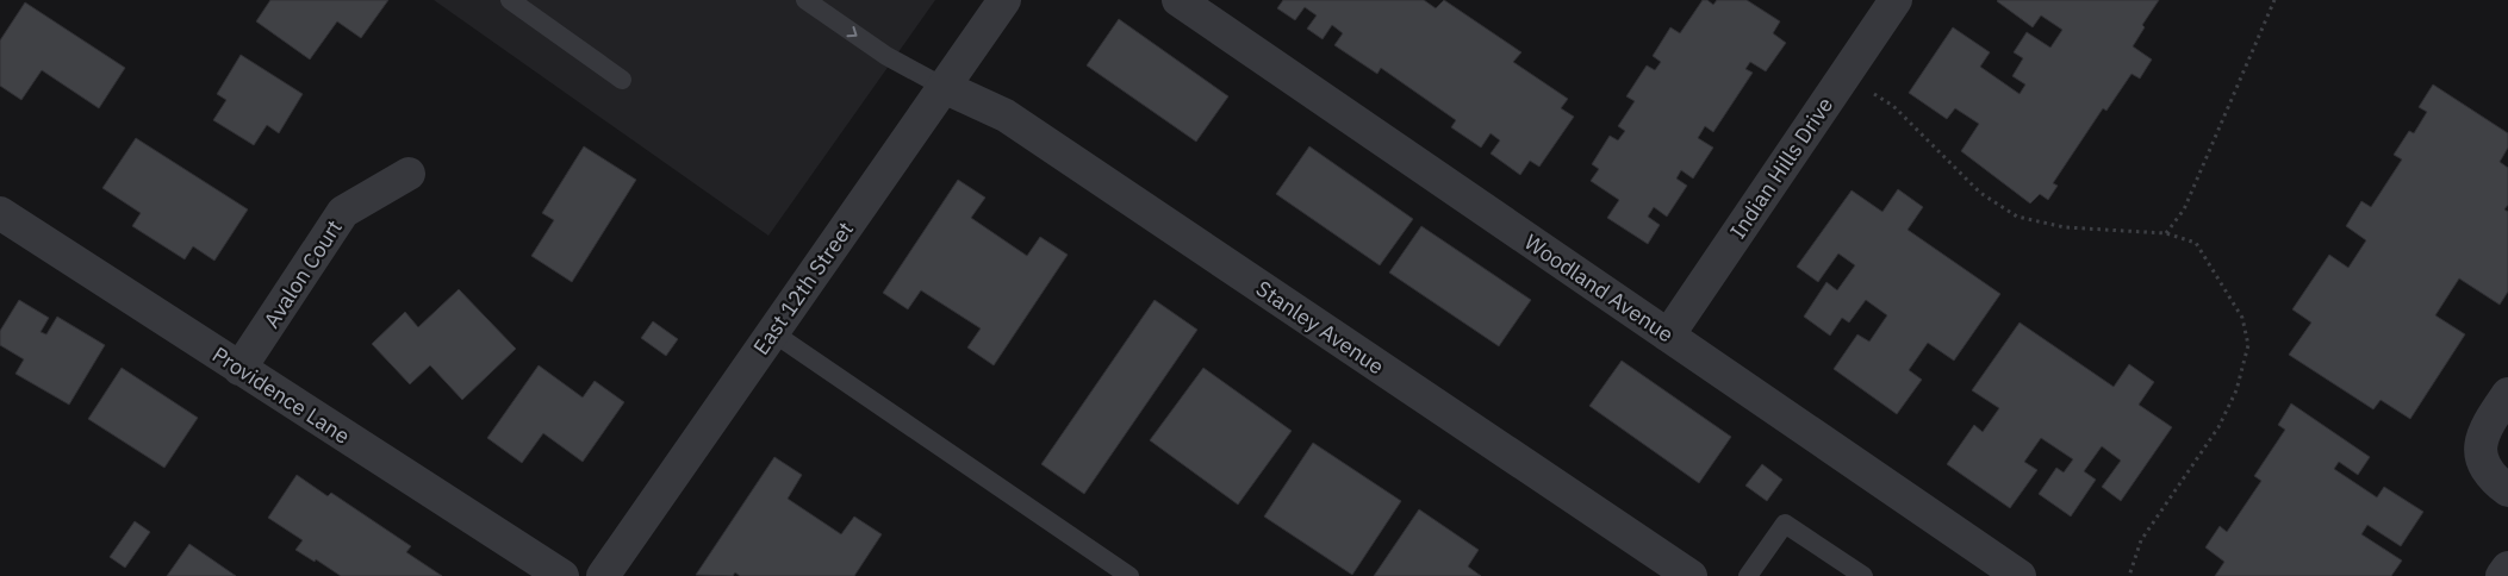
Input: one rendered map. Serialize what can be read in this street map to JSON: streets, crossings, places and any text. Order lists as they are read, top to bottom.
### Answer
{
  "streets": {
    "street": [
      "Indian Hills Drive",
      "Avalon Court",
      "East 12th Street",
      "Woodland Avenue",
      "Stanley Avenue",
      "Providence Lane"
    ]
  },
  "crossings": [
    ["Indian Hills Drive", "Woodland Avenue"],
    ["Avalon Court", "Providence Lane"],
    ["East 12th Street", "Stanley Avenue"]
  ]
}
